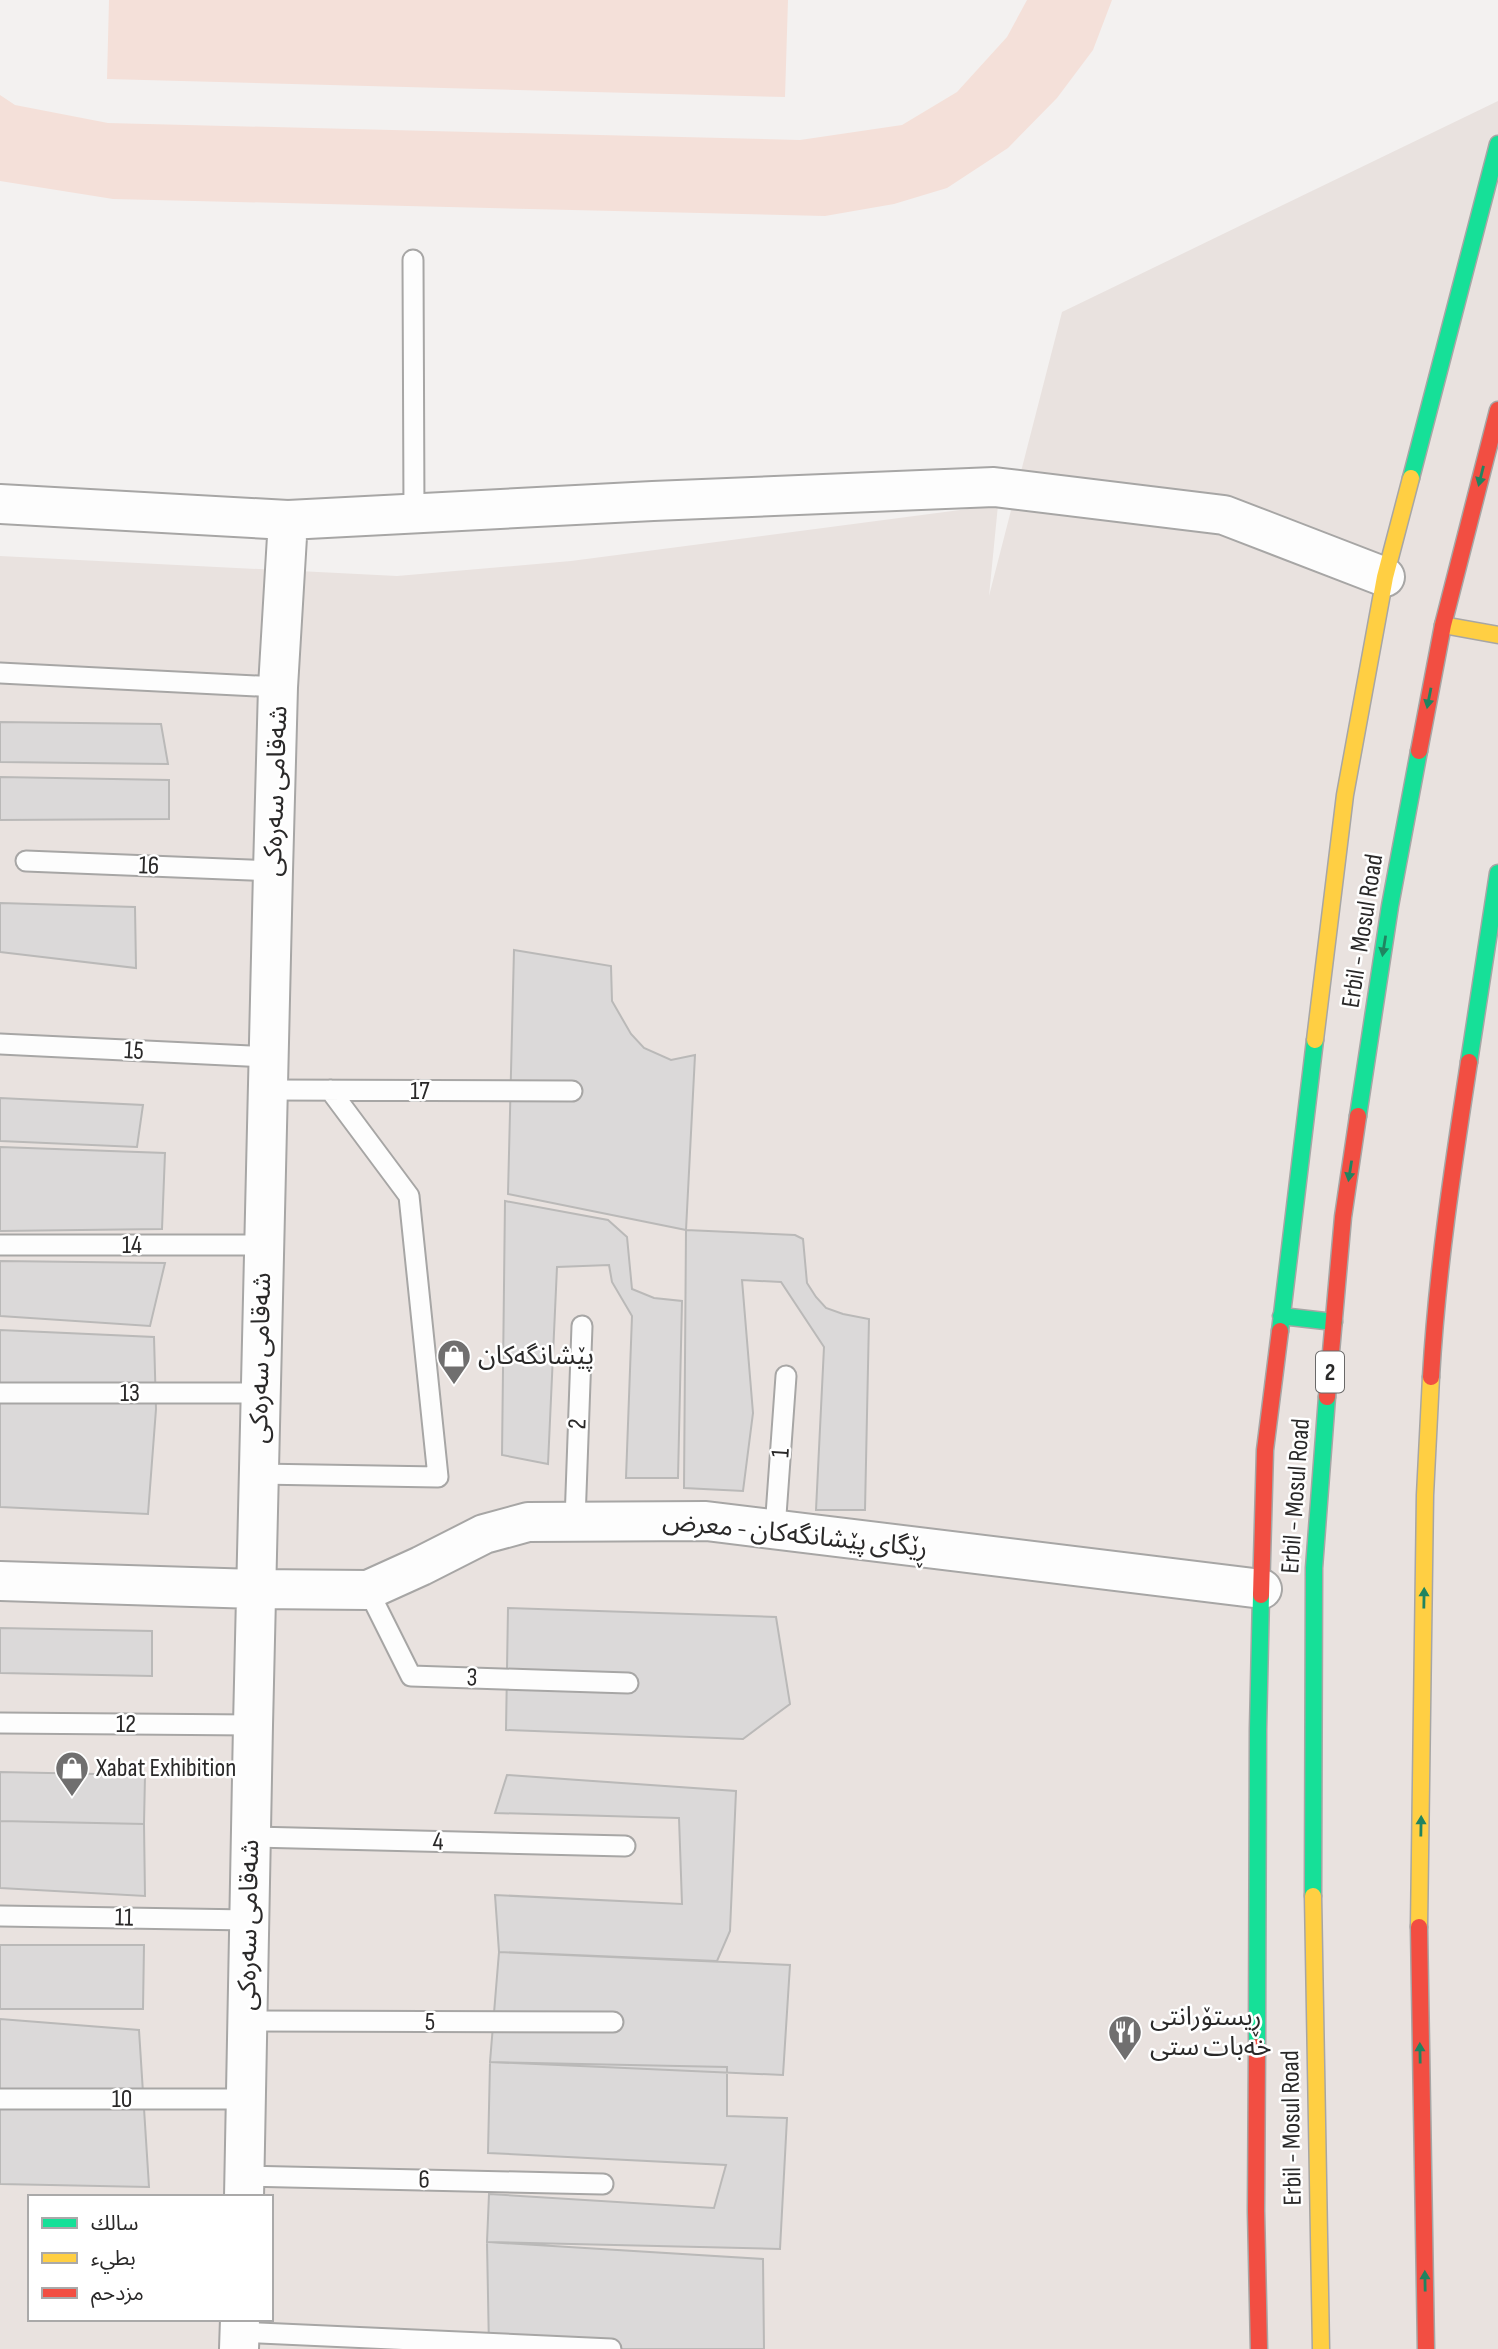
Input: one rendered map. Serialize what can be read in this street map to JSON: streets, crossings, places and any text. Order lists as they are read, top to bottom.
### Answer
{
  "streets": {
    "main road": ["Erbil - Mosul Road", "2"],
    "street": ["شەقامی سەرەکی", "ڕێگای پێشانگەکان - معرض"],
    "lane": [
      "16",
      "15",
      "17",
      "14",
      "13",
      "1",
      "3",
      "12",
      "4",
      "11",
      "5",
      "10",
      "6"
    ]
  },
  "crossings": [
    ["شەقامی سەرەکی", "16"],
    ["شەقامی سەرەکی", "15"],
    ["شەقامی سەرەکی", "17"],
    ["شەقامی سەرەکی", "14"],
    ["شەقامی سەرەکی", "13"],
    ["شەقامی سەرەکی", "ڕێگای پێشانگەکان - معرض"],
    ["شەقامی سەرەکی", "12"],
    ["شەقامی سەرەکی", "4"],
    ["شەقامی سەرەکی", "11"],
    ["شەقامی سەرەکی", "5"],
    ["شەقامی سەرەکی", "10"],
    ["شەقامی سەرەکی", "6"],
    ["15", "17"],
    ["2", "ڕێگای پێشانگەکان - معرض"],
    ["1", "ڕێگای پێشانگەکان - معرض"],
    ["ڕێگای پێشانگەکان - معرض", "3"]
  ],
  "places": {
    "shop": ["پێشانگەکان", "Xabat Exhibition"],
    "restaurant": ["ڕیستۆرانتی خەبات ستی"]
  },
  "legend": ["سالك", "بطيء", "مزدحم"]
}
